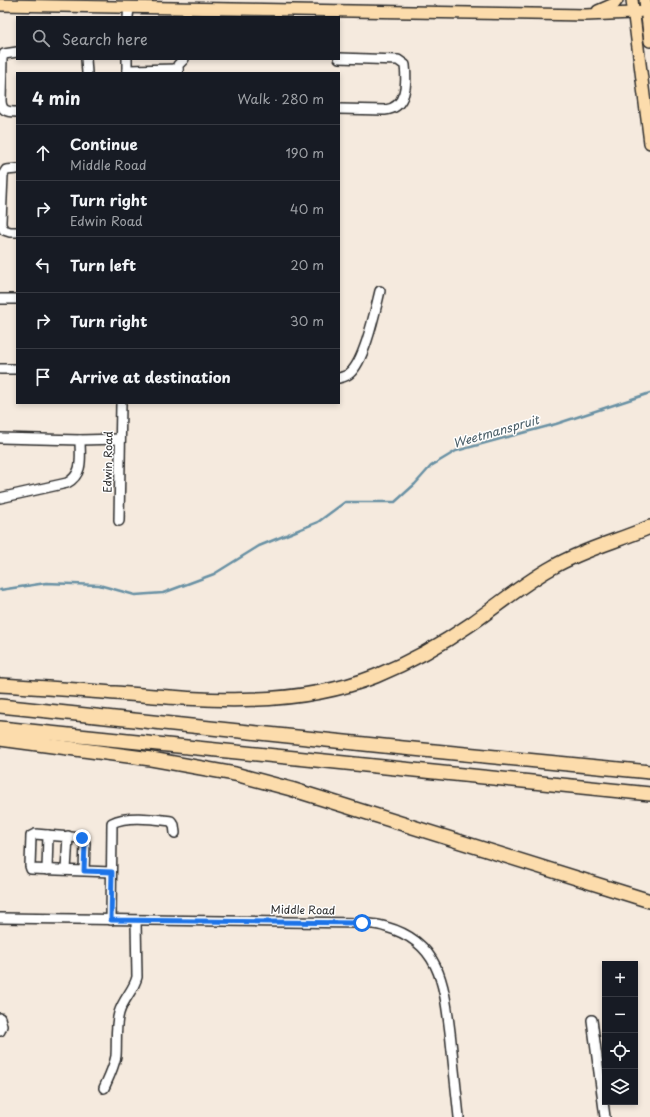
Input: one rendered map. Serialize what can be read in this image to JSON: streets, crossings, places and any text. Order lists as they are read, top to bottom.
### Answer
{
  "streets": {
    "street": ["Edwin Road", "Middle Road"]
  },
  "water": ["Weetmanspruit"],
  "page": {
    "search": "Search here",
    "heading": ["4 min", "Walk · 280 m"],
    "list": [
      ["Continue", "Middle Road", "190 m"],
      ["Turn right", "Edwin Road", "40 m"],
      ["Turn left", "20 m"],
      ["Turn right", "30 m"],
      "Arrive at destination"
    ],
    "map_buttons": ["+", "−"]
  }
}
